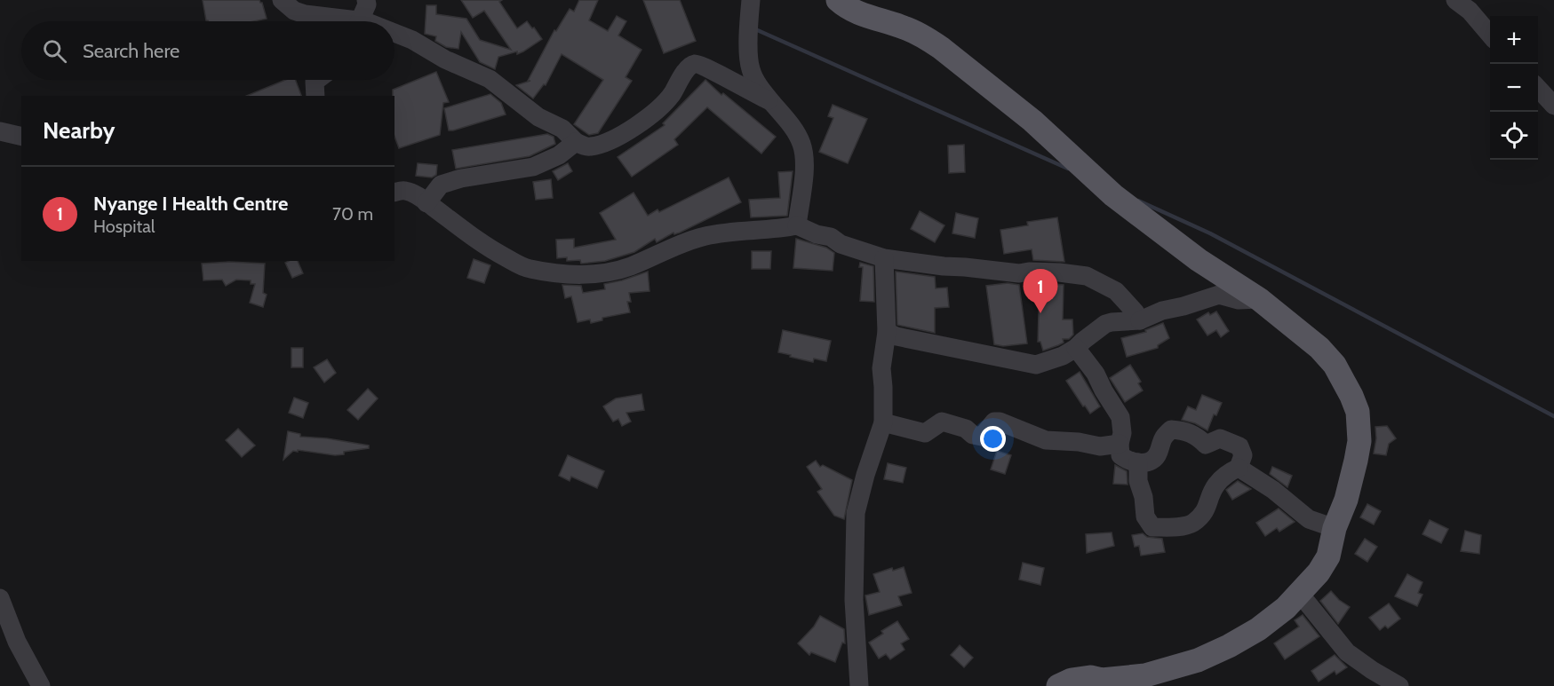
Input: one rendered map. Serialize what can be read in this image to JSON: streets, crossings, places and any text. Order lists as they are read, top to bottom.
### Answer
{
  "page": {
    "map_buttons": ["+", "−"],
    "search": "Search here",
    "heading": "Nearby",
    "list": [
      {
        "mark": "1",
        "name": "Nyange I Health Centre",
        "note": "Hospital",
        "value": "70 m"
      }
    ],
    "pins": "1"
  }
}
